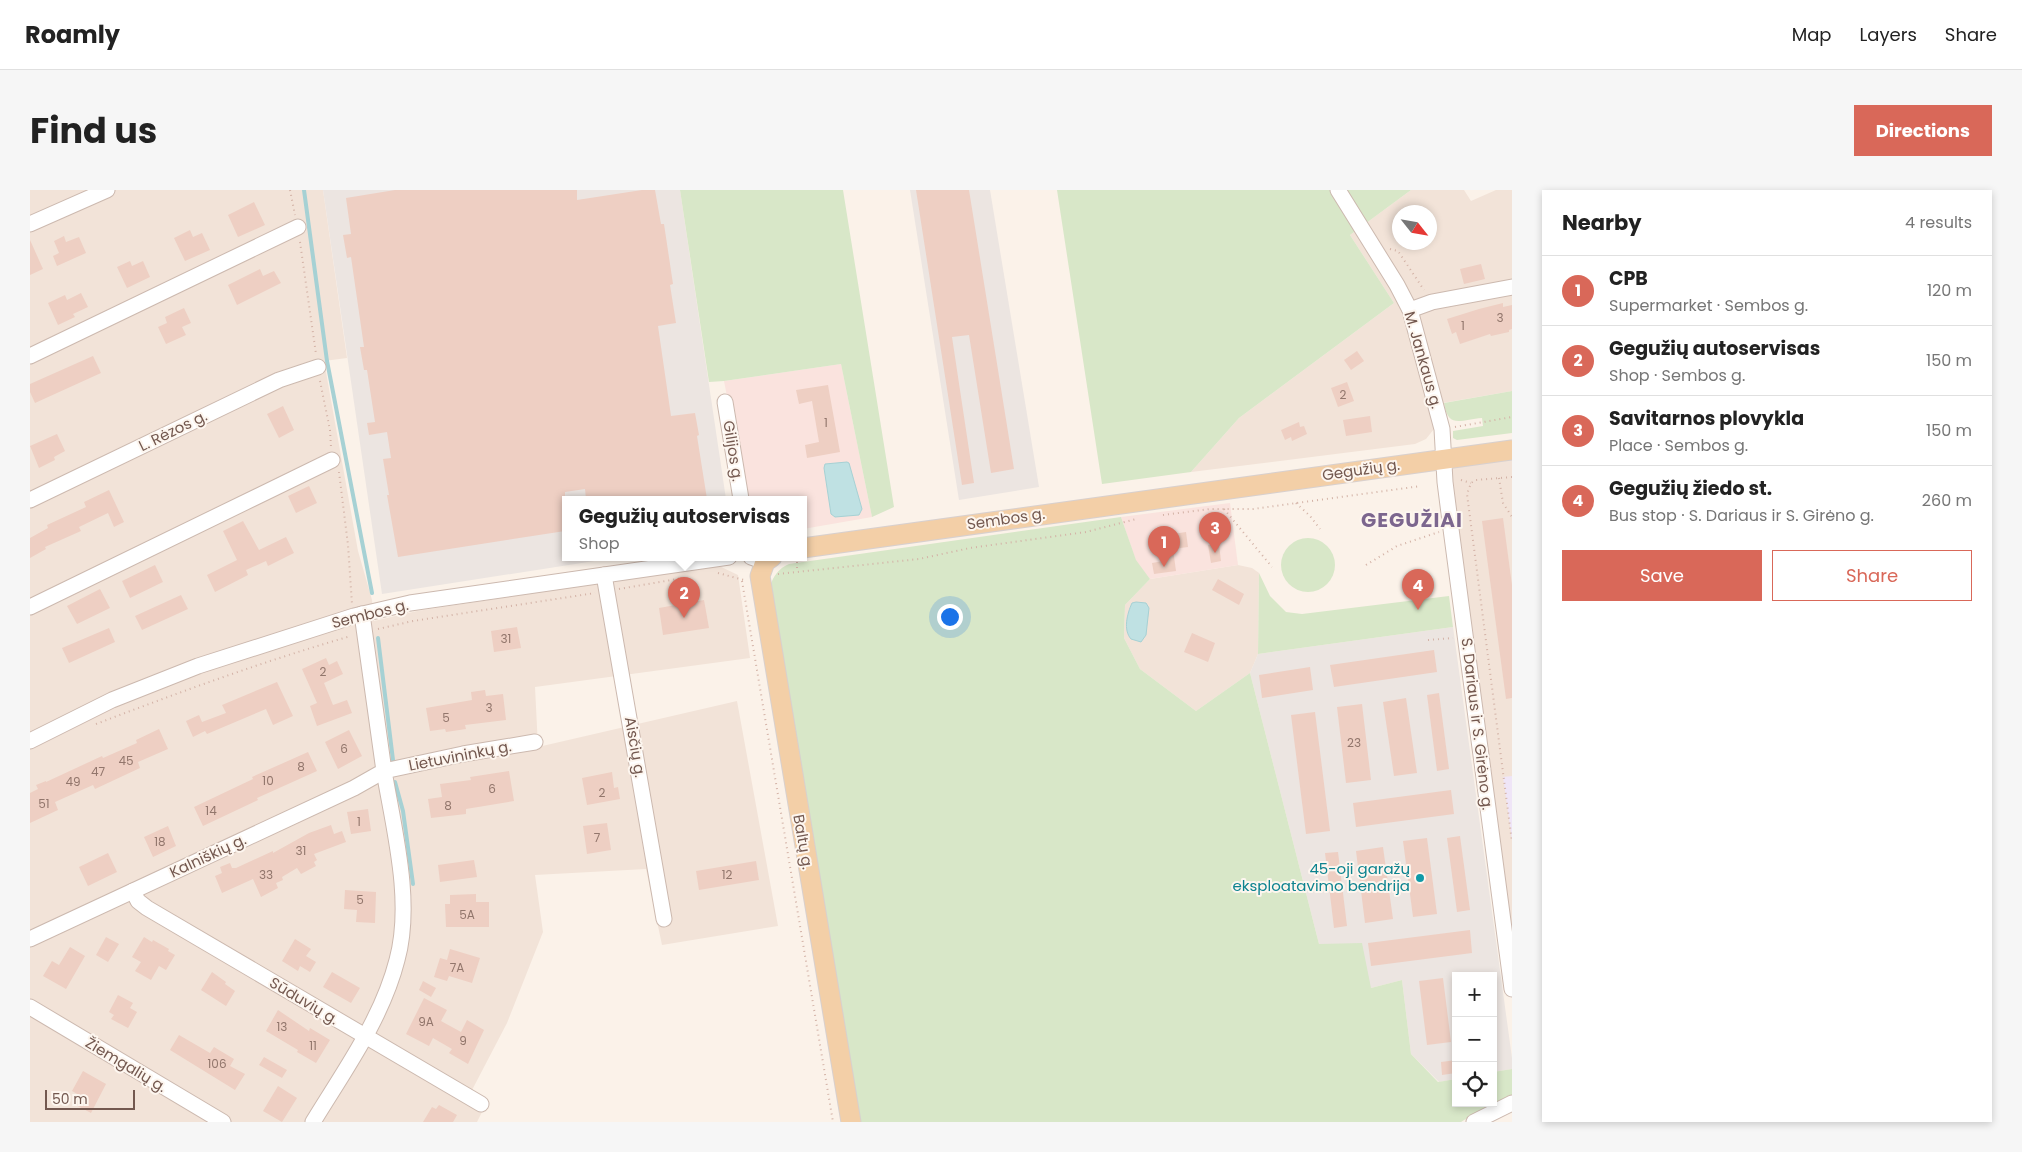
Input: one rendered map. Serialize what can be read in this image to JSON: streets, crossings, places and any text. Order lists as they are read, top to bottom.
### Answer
{
  "streets": {
    "main road": ["Gegužių g.", "Sembos g.", "Baltų g."],
    "street": [
      "M. Jankaus g.",
      "L. Rėzos g.",
      "Gilijos g.",
      "S. Dariaus ir S. Girėno g.",
      "Aisčių g.",
      "Lietuvininkų g.",
      "Kalniškių g.",
      "Sūduvių g.",
      "Žiemgalių g."
    ]
  },
  "crossings": [
    ["M. Jankaus g.", "Gegužių g."],
    ["M. Jankaus g.", "S. Dariaus ir S. Girėno g."],
    ["Gegužių g.", "Sembos g."],
    ["Gegužių g.", "S. Dariaus ir S. Girėno g."],
    ["Sembos g.", "Aisčių g."],
    ["Lietuvininkų g.", "Kalniškių g."],
    ["Kalniškių g.", "Sūduvių g."]
  ],
  "districts": ["GEGUŽIAI"],
  "places": ["45-oji garažų eksploatavimo bendrija"],
  "house_numbers": [
    "3",
    "1",
    "2",
    "1",
    "31",
    "2",
    "3",
    "5",
    "23",
    "6",
    "45",
    "8",
    "47",
    "10",
    "49",
    "6",
    "2",
    "51",
    "8",
    "14",
    "1",
    "7",
    "18",
    "31",
    "33",
    "12",
    "5",
    "5A",
    "7A",
    "9A",
    "13",
    "9",
    "11",
    "106"
  ],
  "scale_bar": "50 m",
  "north": "bottom right",
  "page": {
    "header": "Roamly",
    "nav": ["Map", "Layers", "Share"],
    "title": "Find us",
    "buttons": [
      "Directions",
      ["Save", "Share"]
    ],
    "heading": ["Nearby", "4 results"],
    "list": [
      {
        "mark": "1",
        "name": "CPB",
        "note": "Supermarket · Sembos g.",
        "value": "120 m"
      },
      {
        "mark": "2",
        "name": "Gegužių autoservisas",
        "note": "Shop · Sembos g.",
        "value": "150 m"
      },
      {
        "mark": "3",
        "name": "Savitarnos plovykla",
        "note": "Place · Sembos g.",
        "value": "150 m"
      },
      {
        "mark": "4",
        "name": "Gegužių žiedo st.",
        "note": "Bus stop · S. Dariaus ir S. Girėno g.",
        "value": "260 m"
      }
    ],
    "popup": ["Gegužių autoservisas", "Shop"],
    "pins": [
      "3",
      "1",
      "4",
      "2"
    ],
    "map_buttons": ["+", "−"],
    "scale": "50 m"
  }
}
